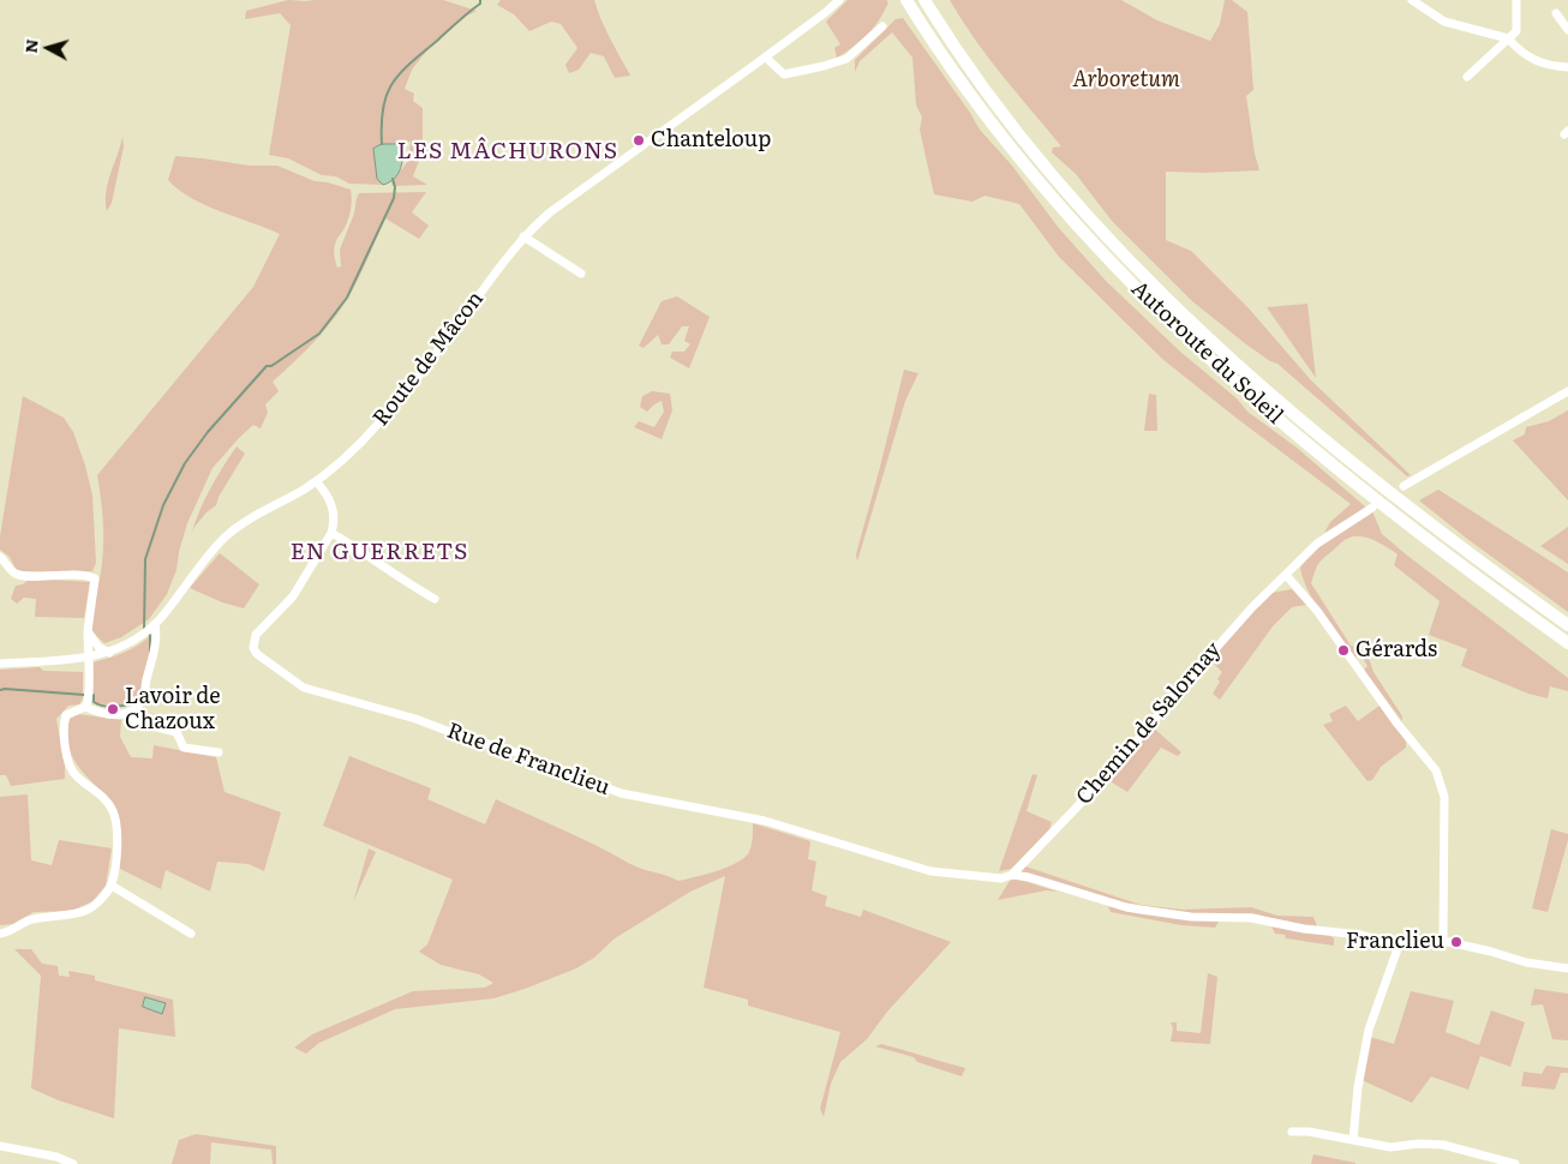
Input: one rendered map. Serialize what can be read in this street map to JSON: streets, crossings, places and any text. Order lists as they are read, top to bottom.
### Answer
{
  "streets": {
    "highway": ["Autoroute du Soleil"],
    "street": ["Route de Mâcon", "Chemin de Salornay", "Rue de Franclieu"]
  },
  "crossings": [
    ["Chemin de Salornay", "Rue de Franclieu"]
  ],
  "districts": ["LES MÂCHURONS", "EN GUERRETS"],
  "parks": ["Arboretum"],
  "places": [
    "Chanteloup",
    "Gérards",
    "Lavoir de Chazoux",
    "Franclieu"
  ],
  "north": "left"
}
